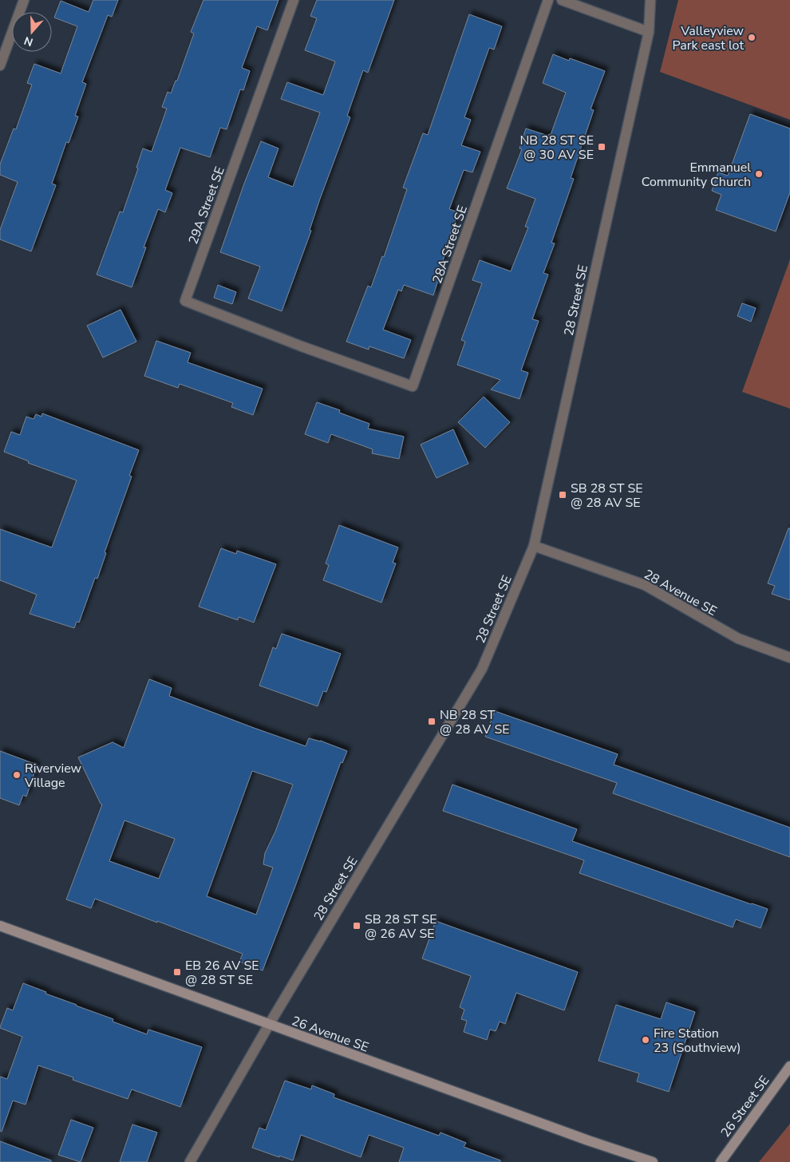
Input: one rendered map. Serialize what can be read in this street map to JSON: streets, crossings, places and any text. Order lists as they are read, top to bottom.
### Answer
{
  "streets": {
    "street": [
      "29A Street SE",
      "28A Street SE",
      "28 Street SE",
      "28 Avenue SE",
      "26 Avenue SE",
      "26 Street SE"
    ]
  },
  "crossings": [
    ["29A Street SE", "28A Street SE"],
    ["28 Street SE", "28 Avenue SE"],
    ["28 Street SE", "26 Avenue SE"]
  ],
  "places": {
    "other": [
      "Valleyview Park east lot",
      "Emmanuel Community Church",
      "Riverview Village",
      "Fire Station 23 (Southview)"
    ],
    "transit": [
      "NB 28 ST SE @ 30 AV SE",
      "SB 28 ST SE @ 28 AV SE",
      "NB 28 ST @ 28 AV SE",
      "SB 28 ST SE @ 26 AV SE",
      "EB 26 AV SE @ 28 ST SE"
    ]
  },
  "north": "bottom"
}
